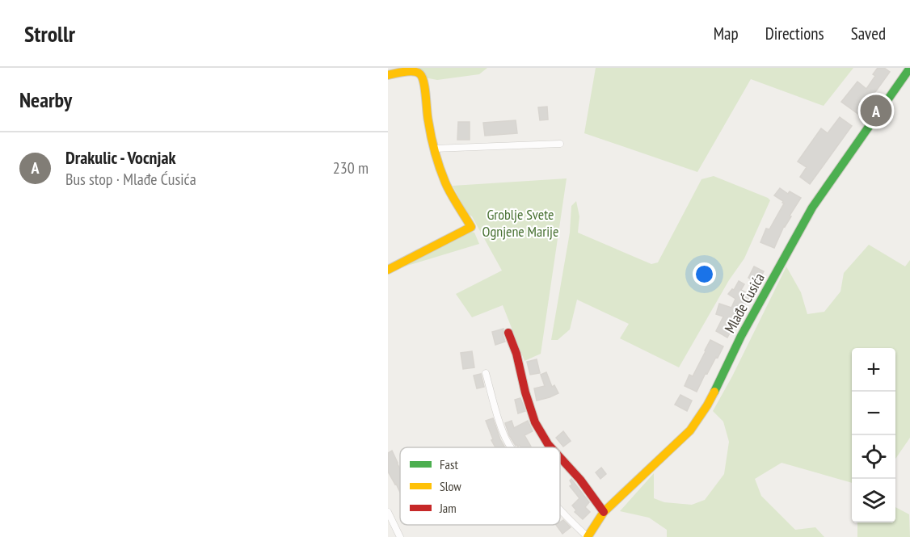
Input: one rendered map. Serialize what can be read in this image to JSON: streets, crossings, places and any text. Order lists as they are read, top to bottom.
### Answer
{
  "streets": {
    "street": ["Mlađe Ćusića"]
  },
  "parks": ["Groblje Svete Ognjene Marije"],
  "legend": ["Fast", "Slow", "Jam"],
  "page": {
    "header": "Strollr",
    "nav": ["Map", "Directions", "Saved"],
    "heading": "Nearby",
    "pins": "A",
    "list": [
      {
        "mark": "A",
        "name": "Drakulic - Vocnjak",
        "note": "Bus stop · Mlađe Ćusića",
        "value": "230 m"
      }
    ],
    "map_buttons": ["+", "−"]
  }
}
